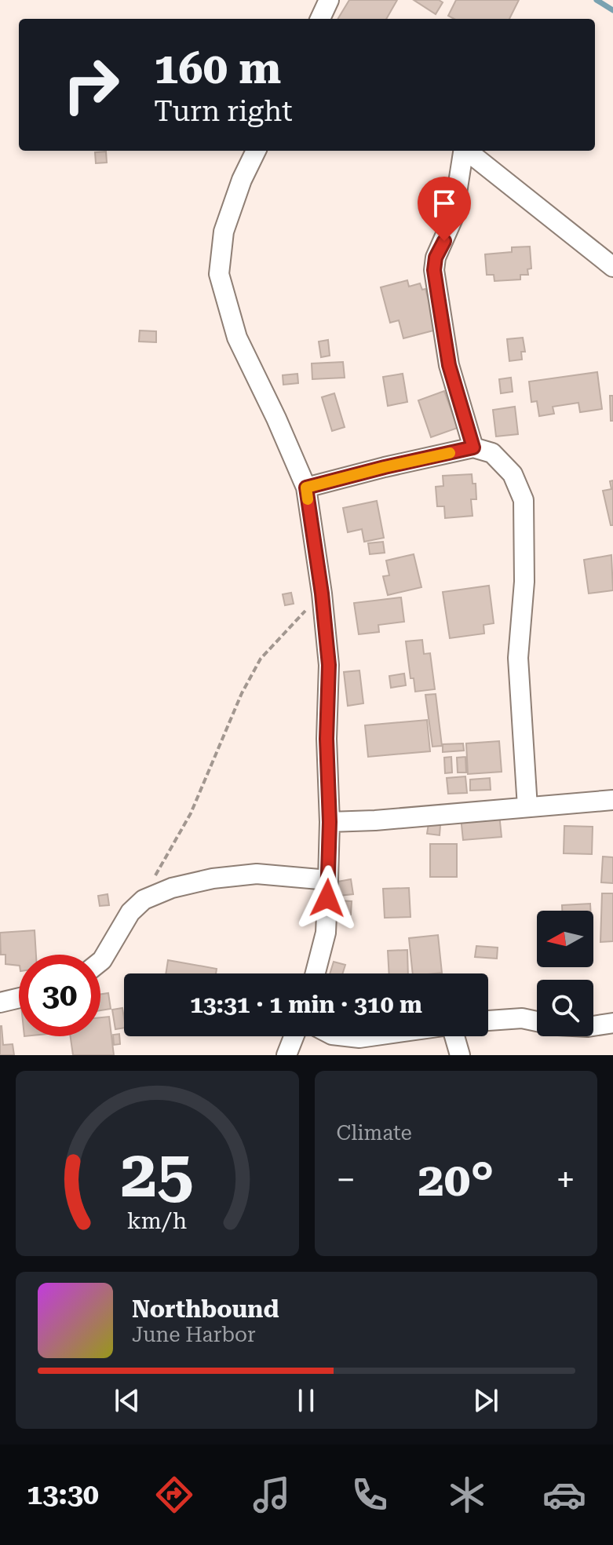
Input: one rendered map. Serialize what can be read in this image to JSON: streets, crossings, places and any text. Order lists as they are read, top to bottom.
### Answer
{
  "north": "left",
  "page": {
    "turn": ["160 m", "Turn right"],
    "limit": "30",
    "trip": "13:31 · 1 min · 310 m",
    "tile": "Climate",
    "heat": ["−", "20°", "+"],
    "song": ["Northbound", "June Harbor"],
    "tabs": "13:30",
    "gauge": ["25", "km/h"]
  }
}
